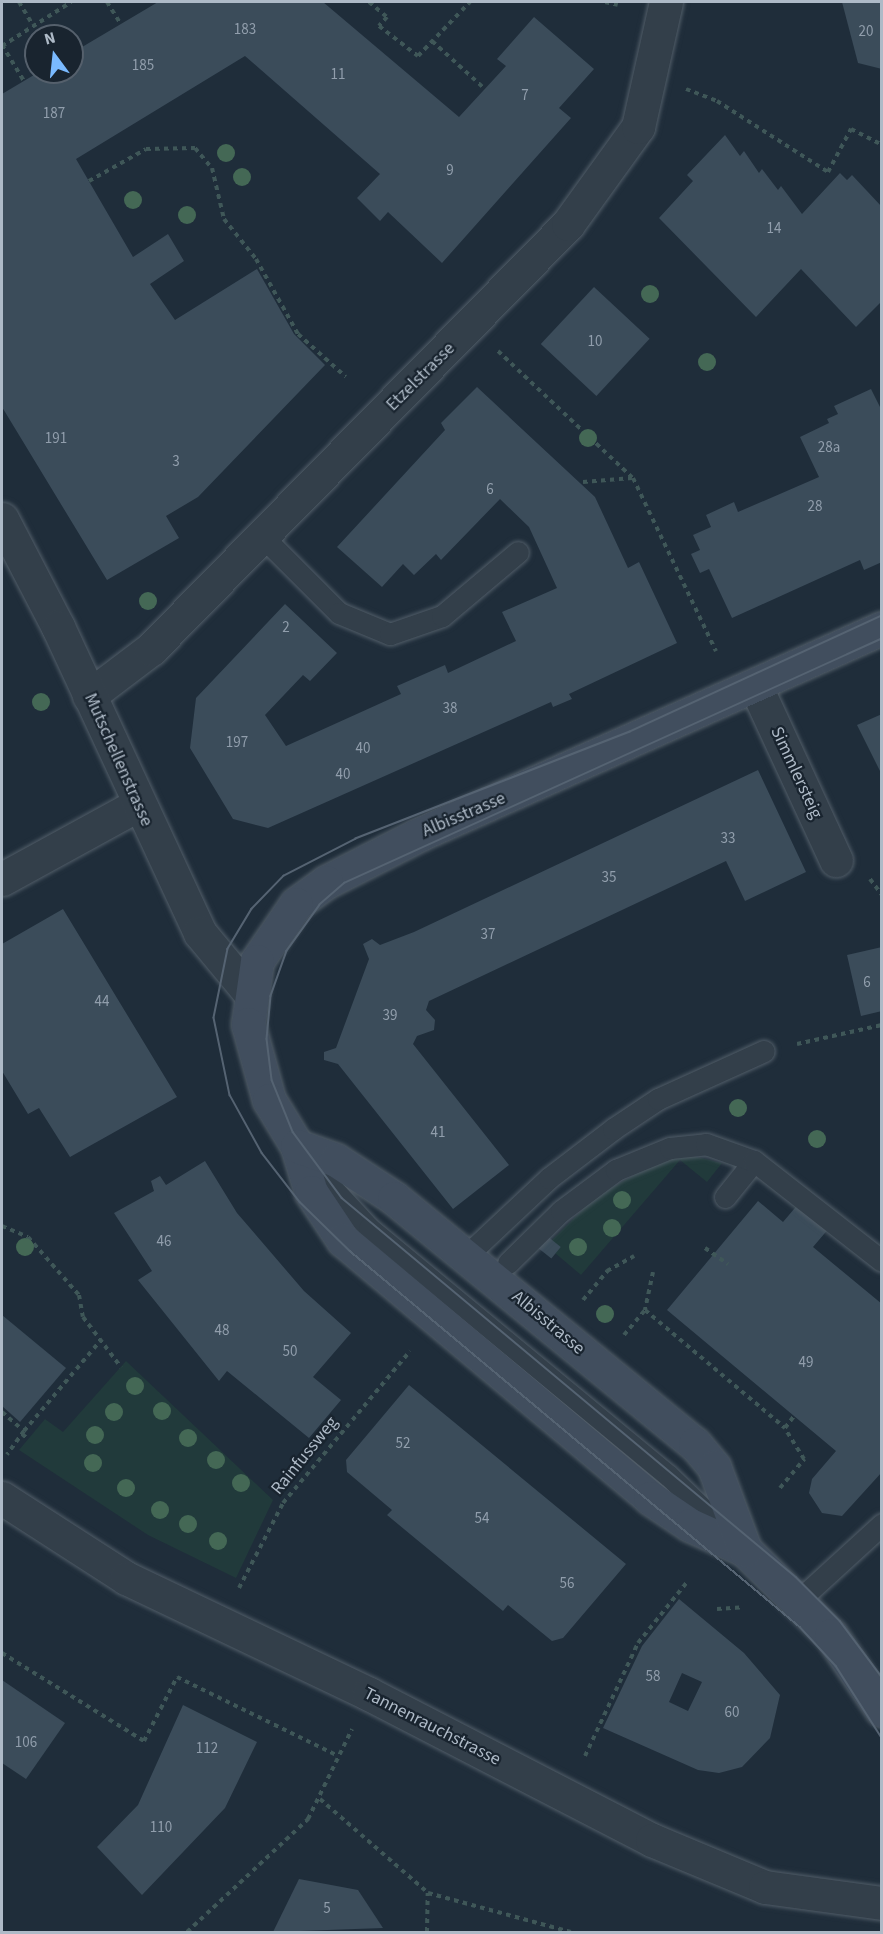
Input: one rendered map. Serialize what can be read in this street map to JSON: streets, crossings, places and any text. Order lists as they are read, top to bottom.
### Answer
{
  "streets": {
    "main road": ["Albisstrasse"],
    "street": [
      "Etzelstrasse",
      "Mutschellenstrasse",
      "Simmlersteig",
      "Tannenrauchstrasse"
    ],
    "path": ["Rainfussweg"]
  },
  "crossings": [
    ["Etzelstrasse", "Mutschellenstrasse"],
    ["Mutschellenstrasse", "Albisstrasse"],
    ["Simmlersteig", "Albisstrasse"]
  ],
  "house_numbers": [
    "183",
    "20",
    "185",
    "11",
    "7",
    "187",
    "9",
    "14",
    "10",
    "191",
    "28a",
    "3",
    "6",
    "28",
    "2",
    "38",
    "197",
    "40",
    "40",
    "33",
    "35",
    "37",
    "6",
    "44",
    "39",
    "41",
    "46",
    "48",
    "50",
    "49",
    "52",
    "54",
    "56",
    "58",
    "60",
    "106",
    "112",
    "110",
    "5"
  ],
  "north": "top"
}
